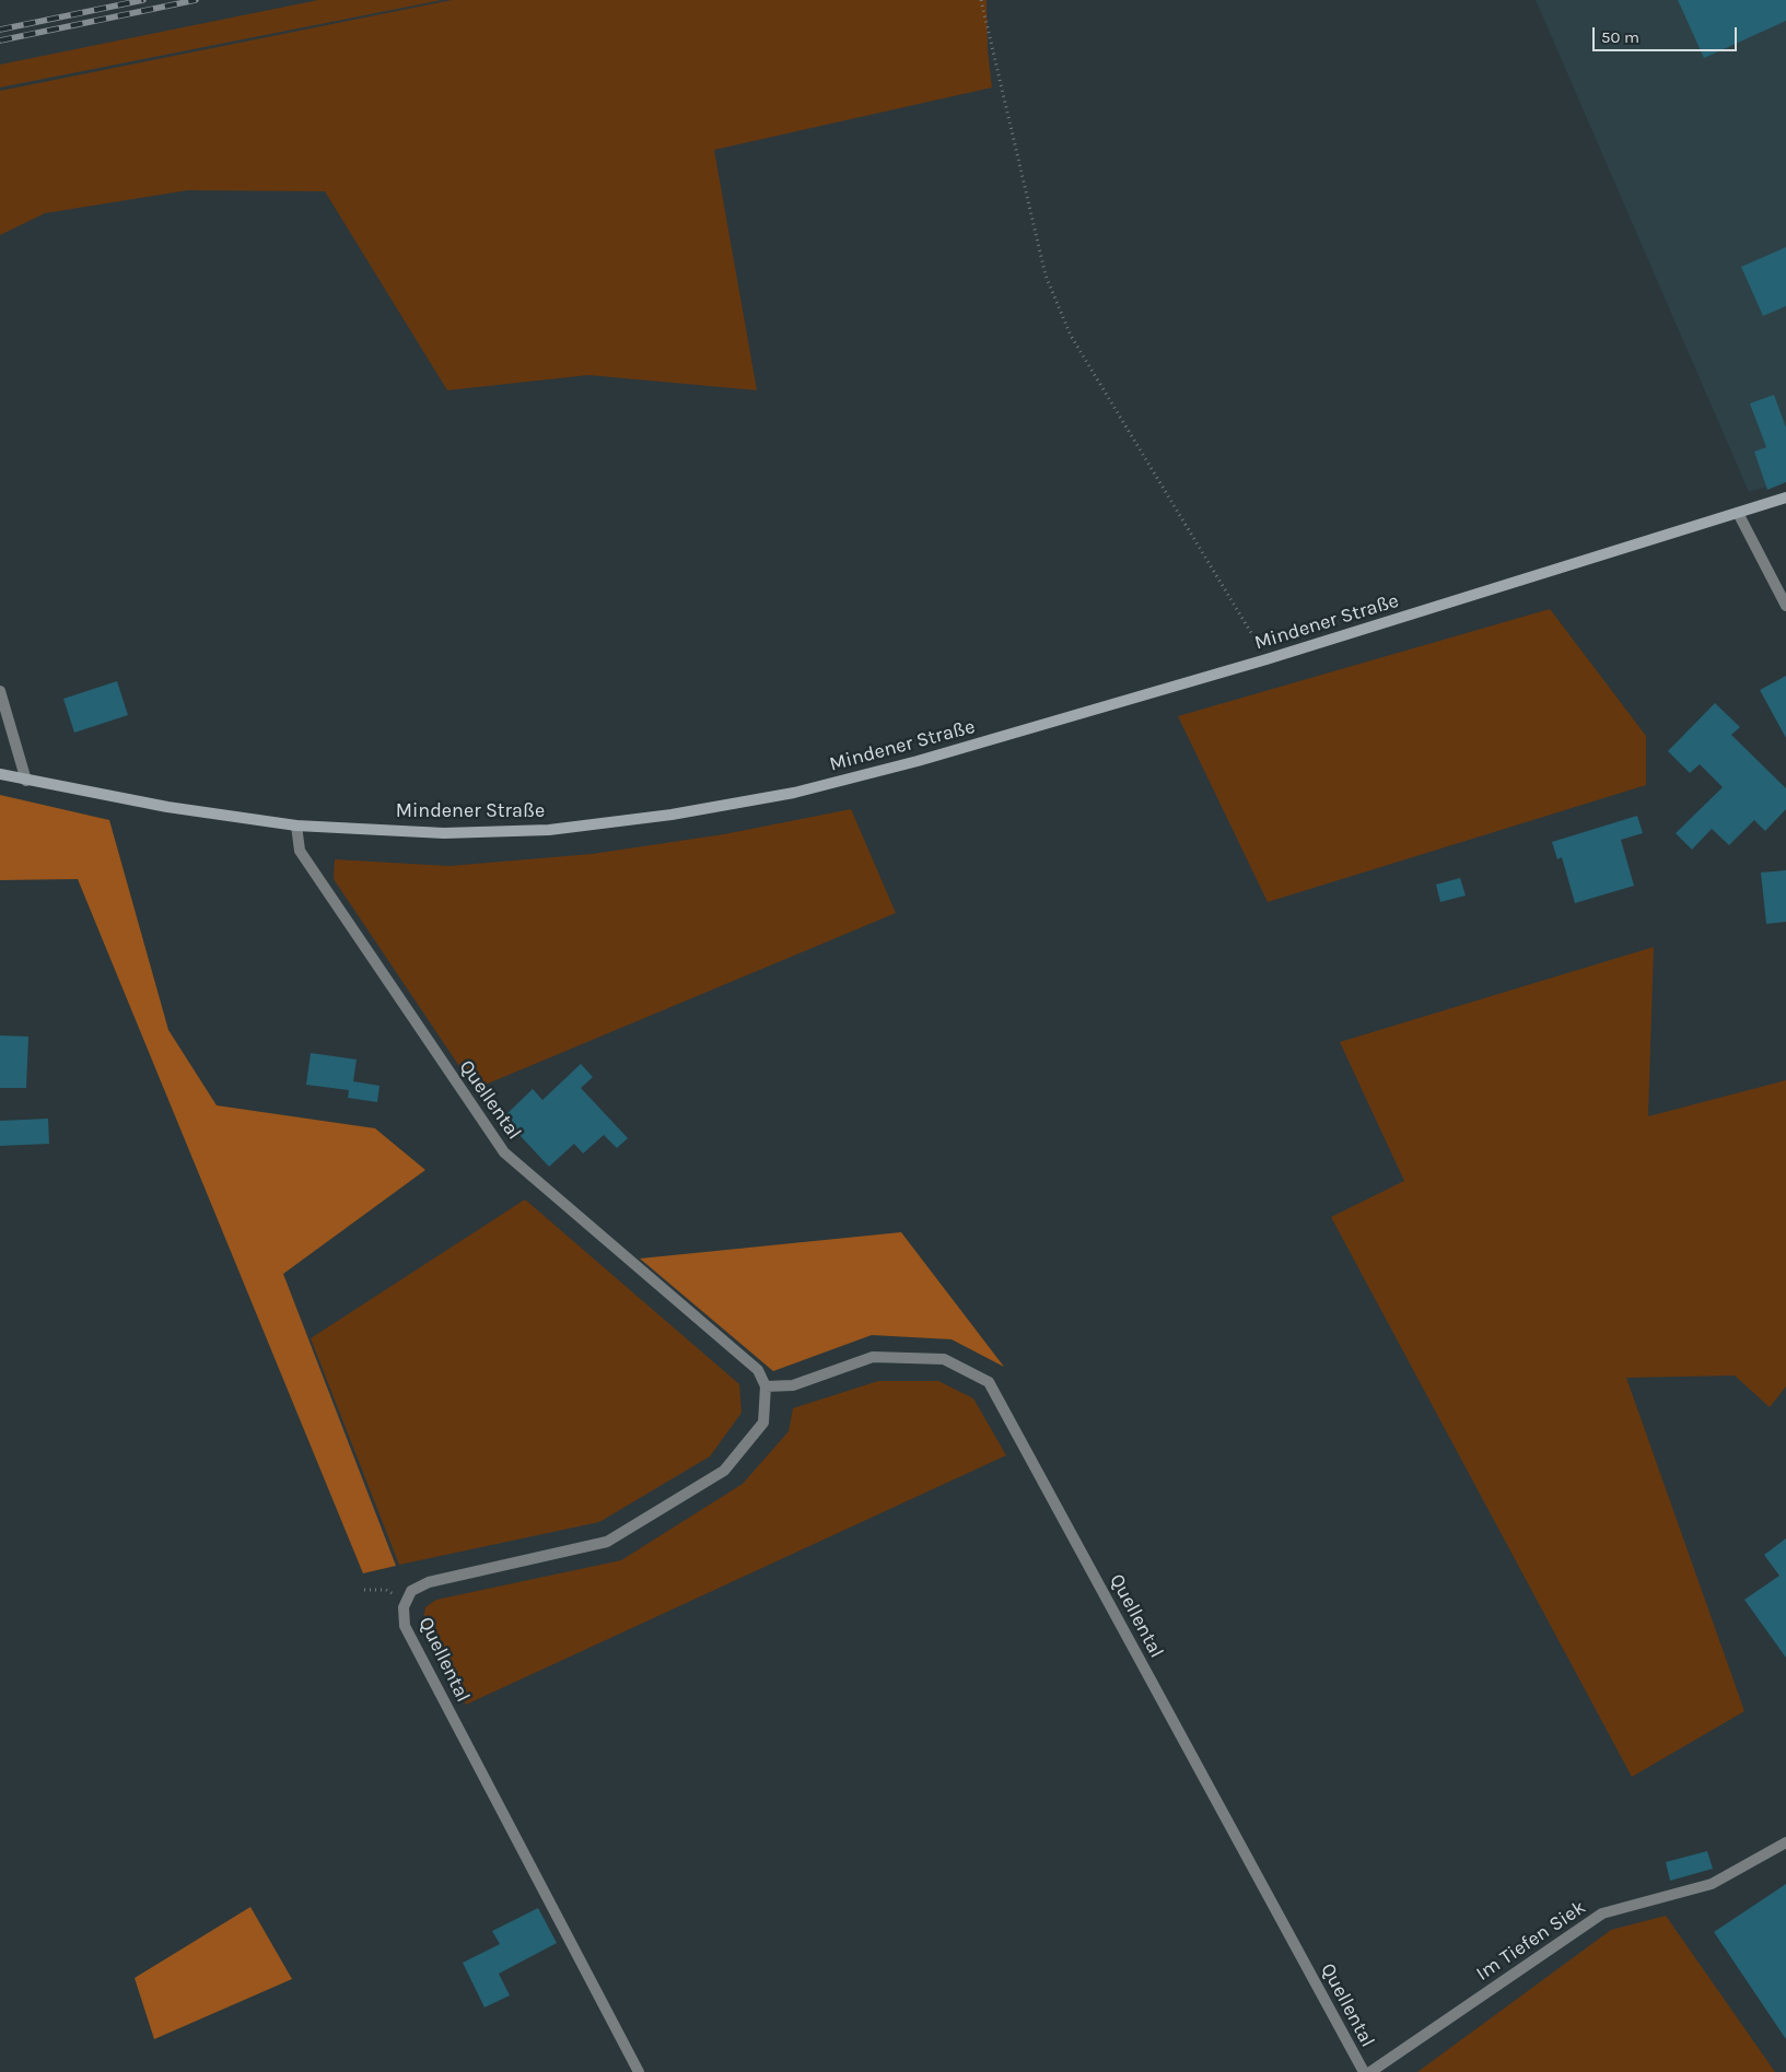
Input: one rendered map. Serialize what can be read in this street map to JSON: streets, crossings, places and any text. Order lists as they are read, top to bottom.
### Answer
{
  "streets": {
    "main road": ["Mindener Straße"],
    "street": ["Quellental", "Im Tiefen Siek"]
  },
  "crossings": [
    ["Mindener Straße", "Quellental"]
  ],
  "scale_bar": "50 m"
}
